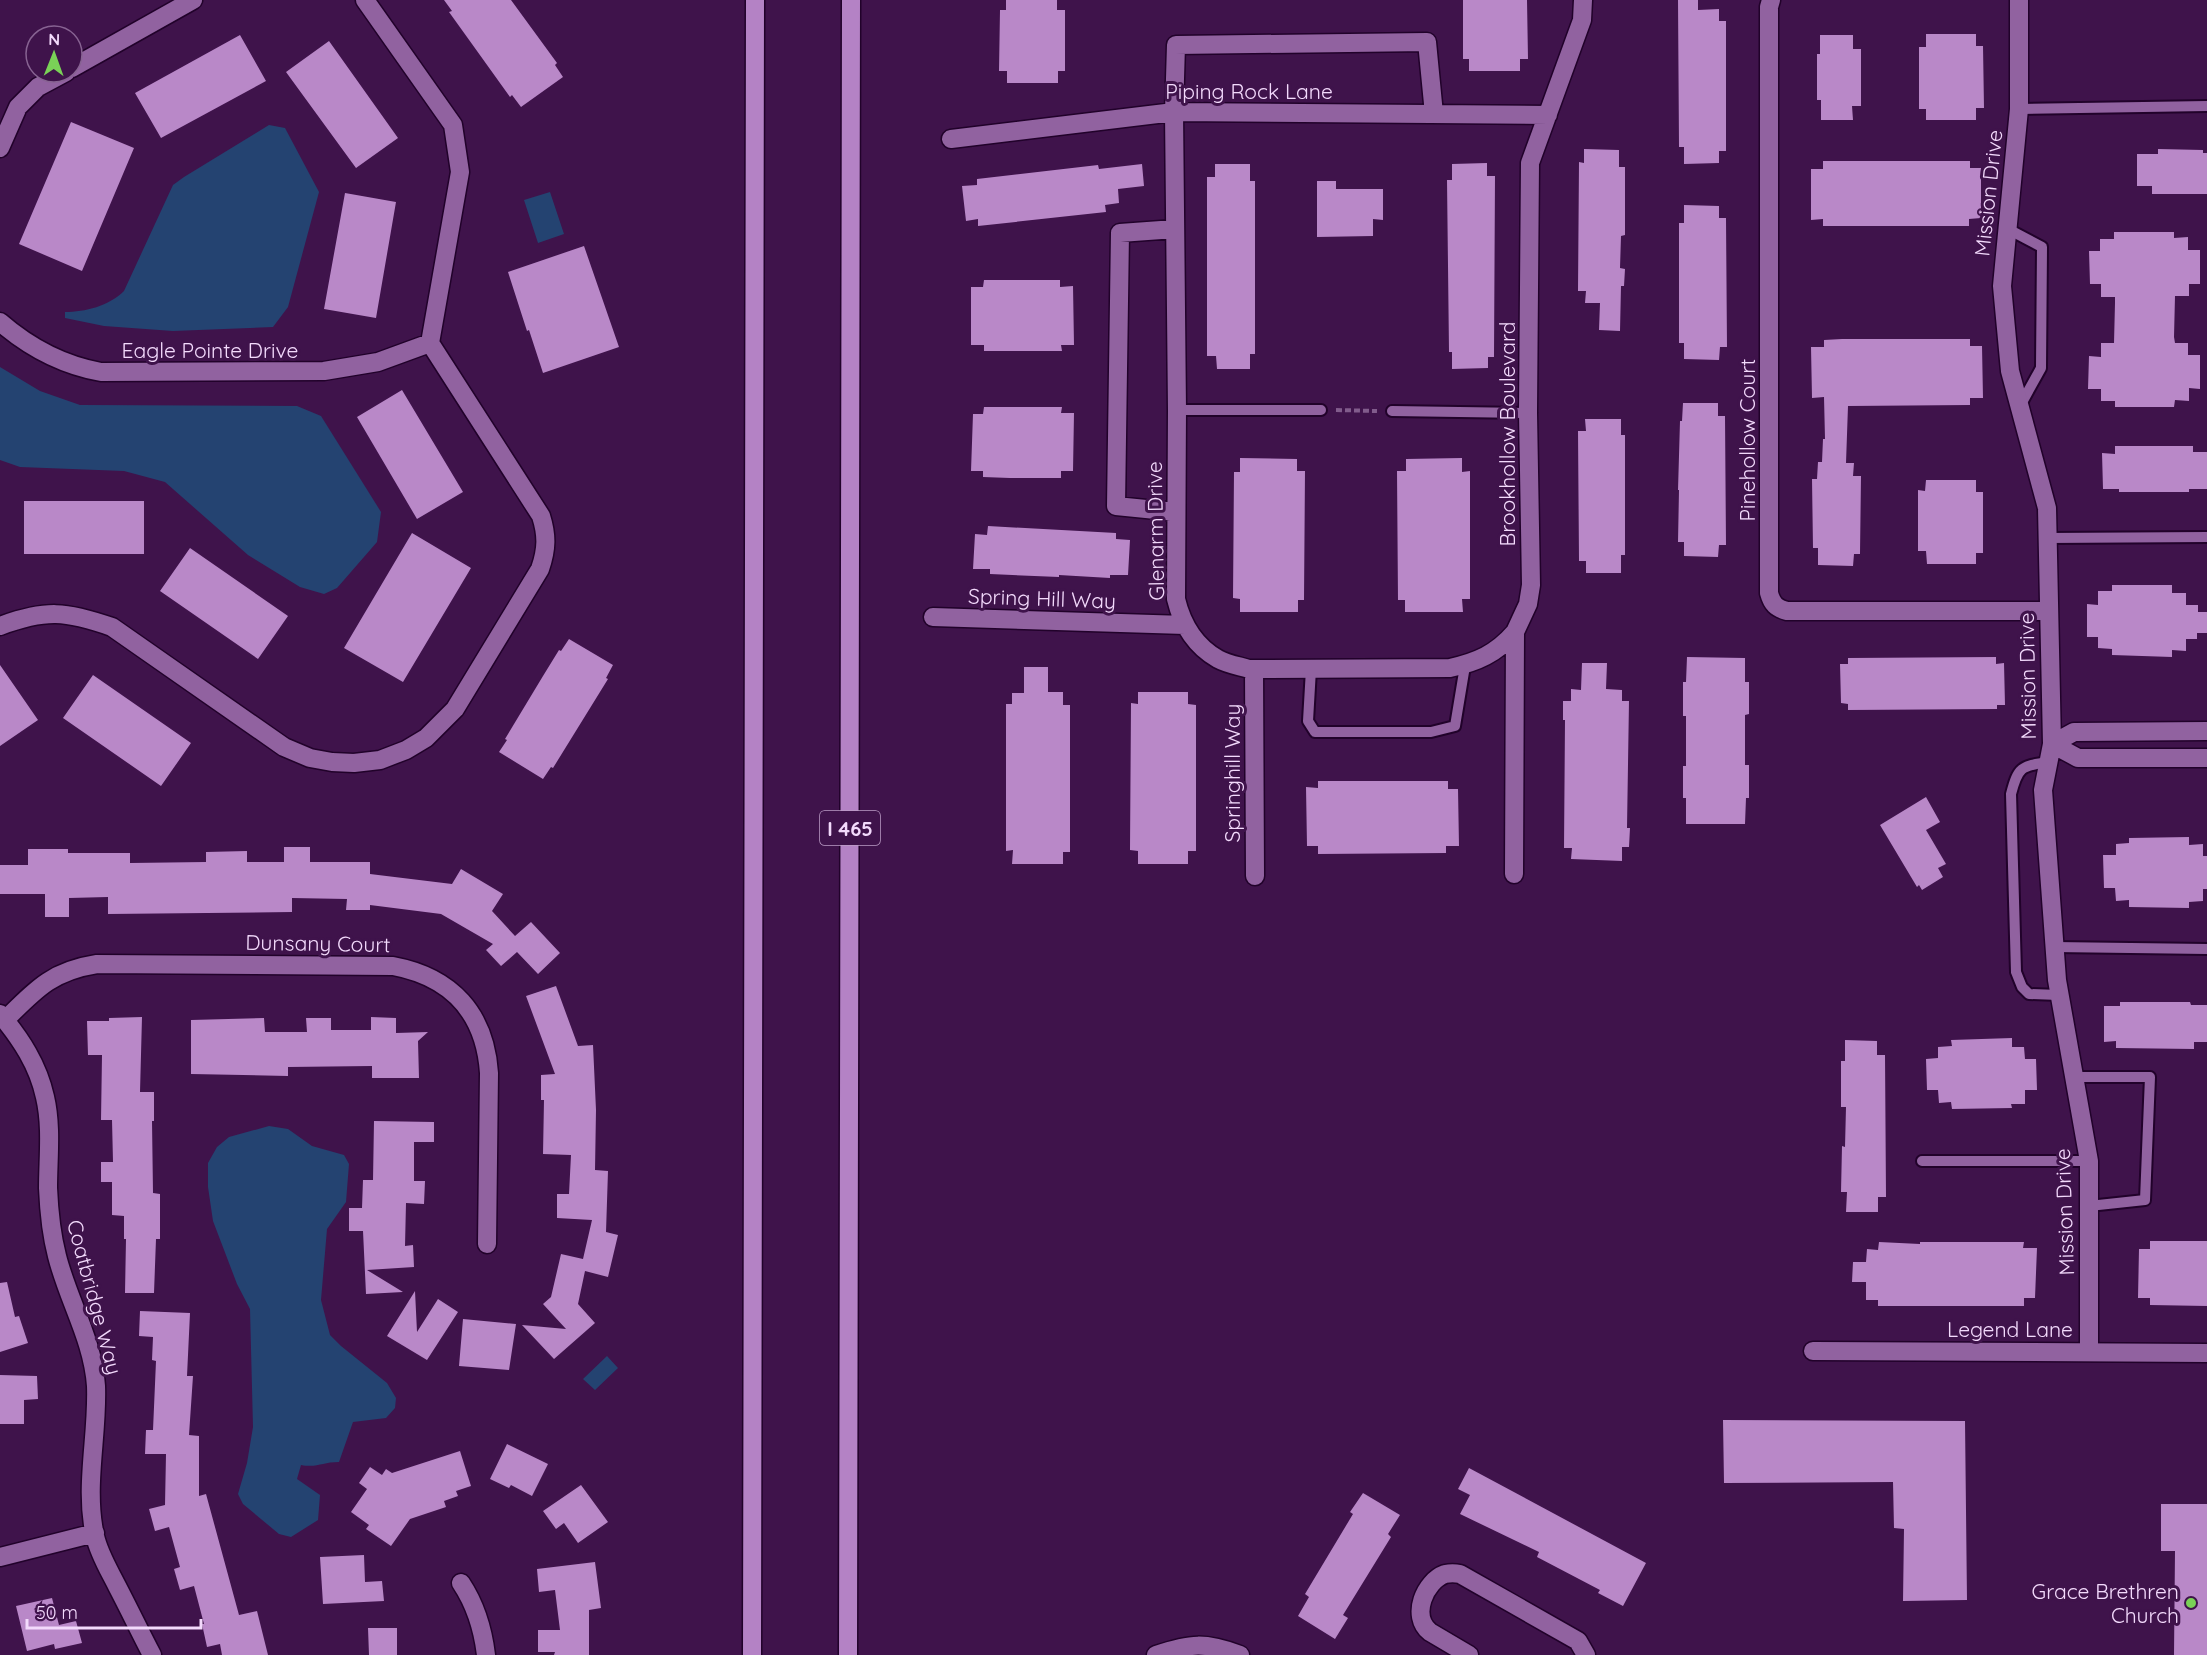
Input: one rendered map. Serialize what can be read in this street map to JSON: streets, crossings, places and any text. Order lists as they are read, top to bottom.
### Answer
{
  "streets": {
    "highway": ["I 465"],
    "street": [
      "Piping Rock Lane",
      "Mission Drive",
      "Eagle Pointe Drive",
      "Brookhollow Boulevard",
      "Pinehollow Court",
      "Glenarm Drive",
      "Spring Hill Way",
      "Springhill Way",
      "Dunsany Court",
      "Coatbridge Way",
      "Legend Lane"
    ]
  },
  "crossings": [
    ["Piping Rock Lane", "Brookhollow Boulevard"],
    ["Piping Rock Lane", "Glenarm Drive"],
    ["Mission Drive", "Pinehollow Court"],
    ["Mission Drive", "Legend Lane"],
    ["Brookhollow Boulevard", "Glenarm Drive"],
    ["Glenarm Drive", "Spring Hill Way"],
    ["Glenarm Drive", "Springhill Way"],
    ["Dunsany Court", "Coatbridge Way"]
  ],
  "places": ["Grace Brethren Church"],
  "scale_bar": "50 m",
  "north": "top"
}
